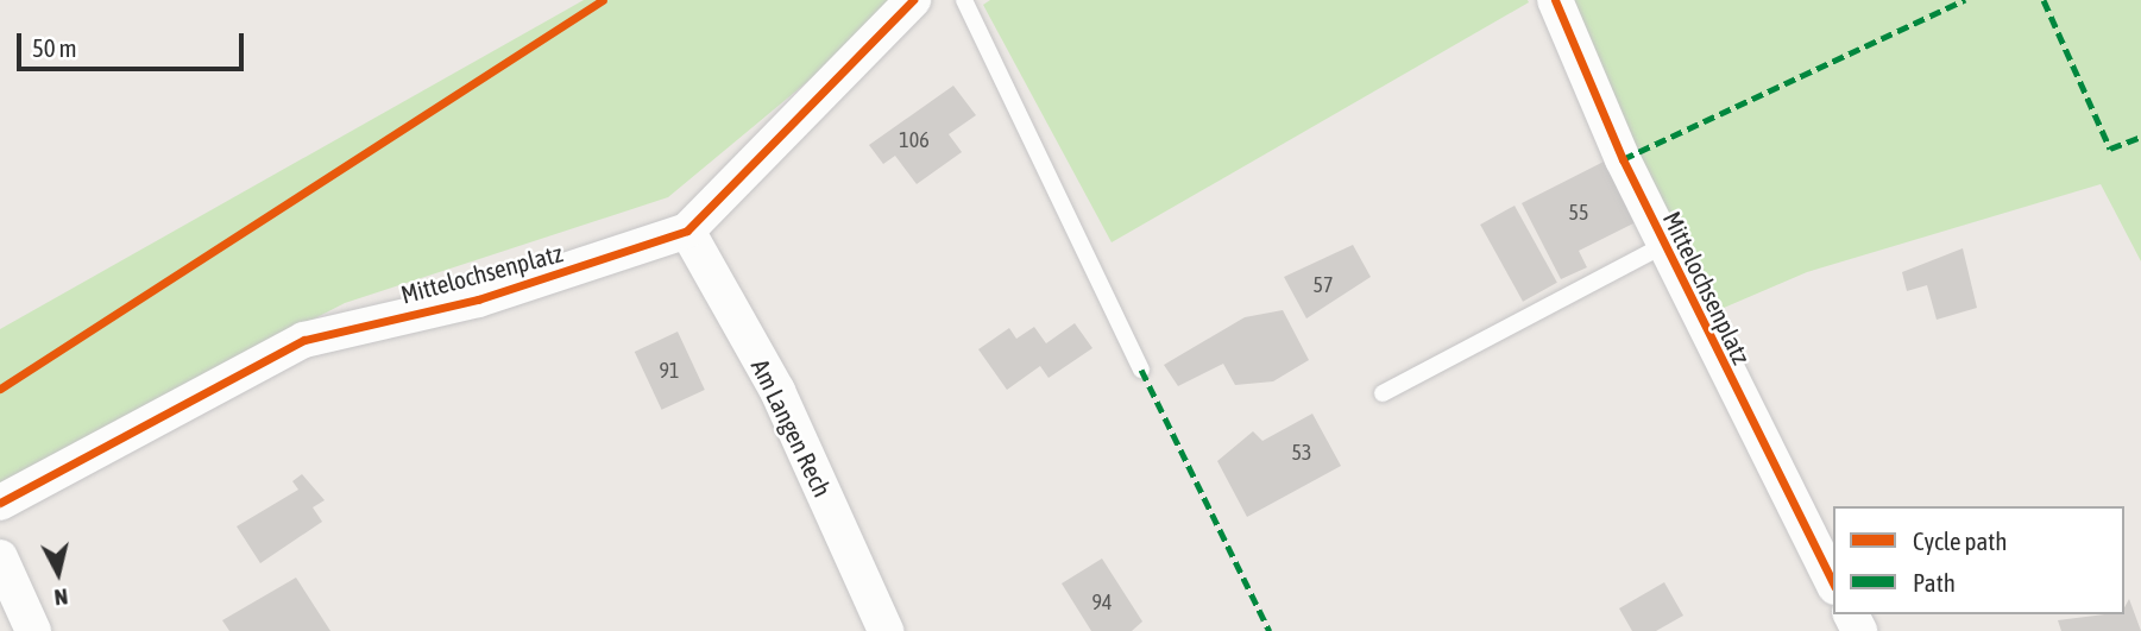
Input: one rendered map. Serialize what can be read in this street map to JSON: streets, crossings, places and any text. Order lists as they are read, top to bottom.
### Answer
{
  "streets": {
    "street": ["Mittelochsenplatz", "Am Langen Rech"]
  },
  "crossings": [
    ["Mittelochsenplatz", "Am Langen Rech"]
  ],
  "house_numbers": [
    "106",
    "55",
    "57",
    "91",
    "53",
    "94"
  ],
  "legend": ["Cycle path", "Path"],
  "scale_bar": "50 m",
  "north": "bottom"
}
